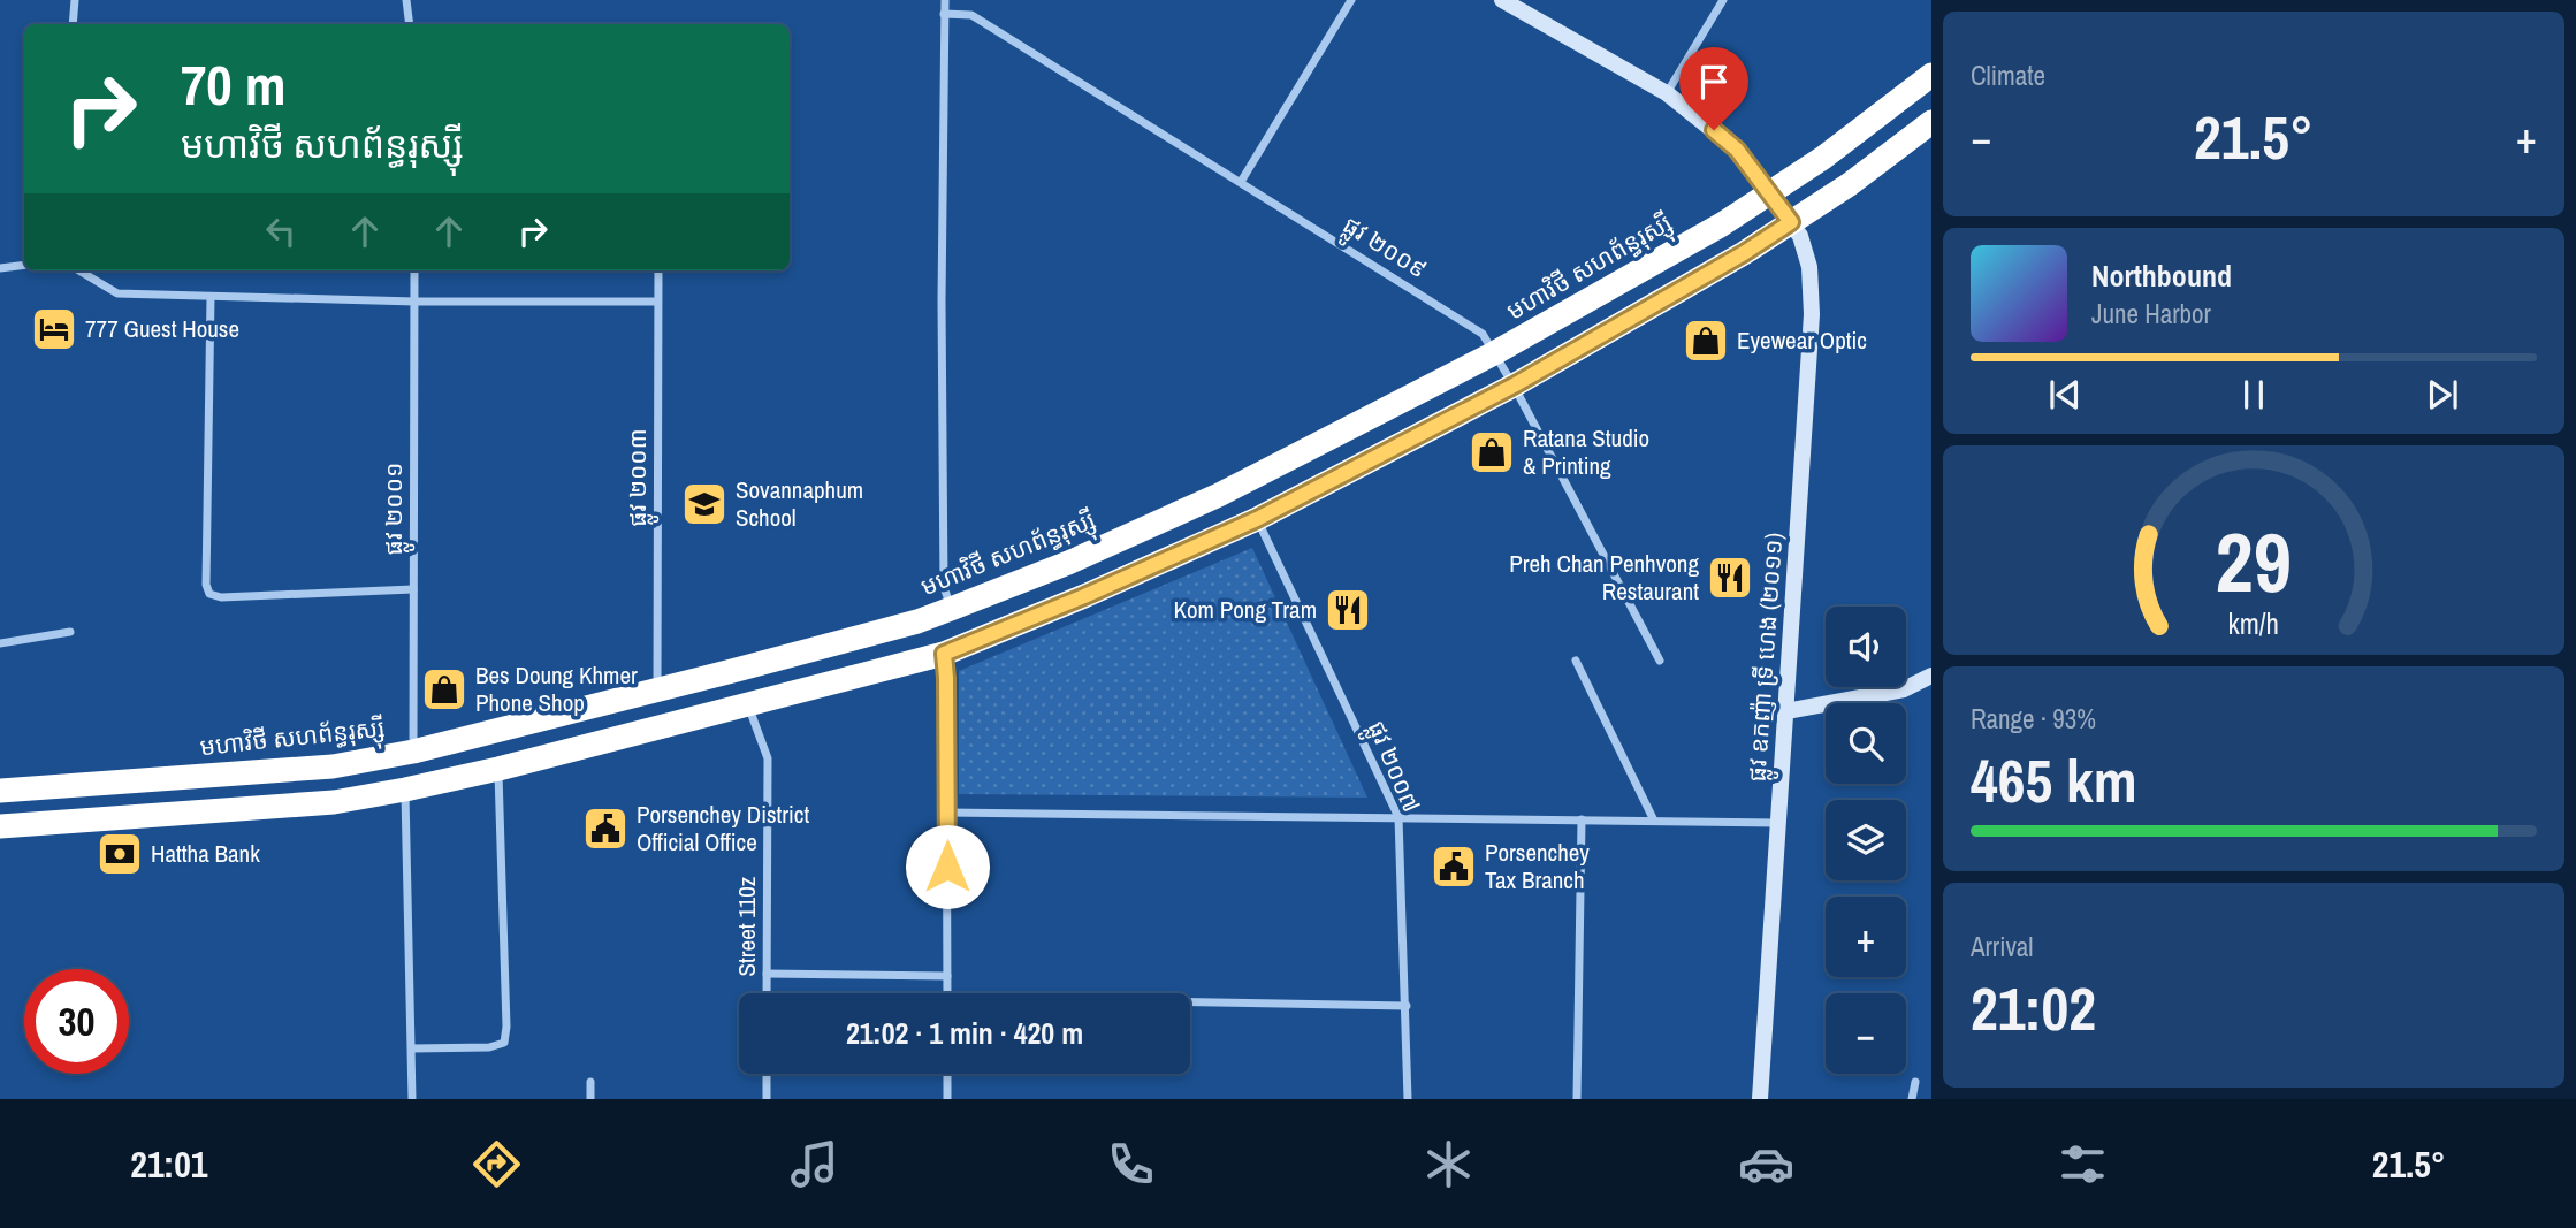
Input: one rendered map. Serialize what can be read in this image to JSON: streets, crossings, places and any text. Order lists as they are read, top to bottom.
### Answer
{
  "streets": {
    "highway": ["មហាវិថី សហព័ន្ធរុស្ស៊ី"],
    "main road": ["ផ្លូវ ឧកញ៉ា ទ្រី ហេង (២០១១)"],
    "street": [
      "ផ្លូវ ២០០៩",
      "ផ្លូវ ២០០៣",
      "ផ្លូវ ២០០១",
      "ផ្លូវ ២០០៧",
      "Street 110z"
    ]
  },
  "crossings": [
    ["ផ្លូវ ២០០៩", "មហាវិថី សហព័ន្ធរុស្ស៊ី"],
    ["មហាវិថី សហព័ន្ធរុស្ស៊ី", "ផ្លូវ ២០០៣"],
    ["មហាវិថី សហព័ន្ធរុស្ស៊ី", "ផ្លូវ ២០០១"],
    ["មហាវិថី សហព័ន្ធរុស្ស៊ី", "ផ្លូវ ឧកញ៉ា ទ្រី ហេង (២០១១)"]
  ],
  "places": {
    "hotel": ["777 Guest House"],
    "shop": ["Eyewear Optic", "Ratana Studio & Printing", "Bes Doung Khmer Phone Shop"],
    "school or university": ["Sovannaphum School"],
    "restaurant": ["Preh Chan Penhvong Restaurant", "Kom Pong Tram"],
    "public building": ["Porsenchey District Official Office", "Porsenchey Tax Branch"],
    "bank": ["Hattha Bank"]
  },
  "page": {
    "tile": [
      "Climate",
      ["Range · 93%", "465 km"],
      ["Arrival", "21:02"]
    ],
    "turn": ["70 m", "មហាវិថី សហព័ន្ធរុស្ស៊ី"],
    "heat": ["−", "21.5°", "+"],
    "song": ["Northbound", "June Harbor"],
    "map_buttons": ["+", "−"],
    "limit": "30",
    "trip": "21:02 · 1 min · 420 m",
    "tabs": ["21:01", "21.5°"],
    "gauge": ["29", "km/h"]
  }
}
